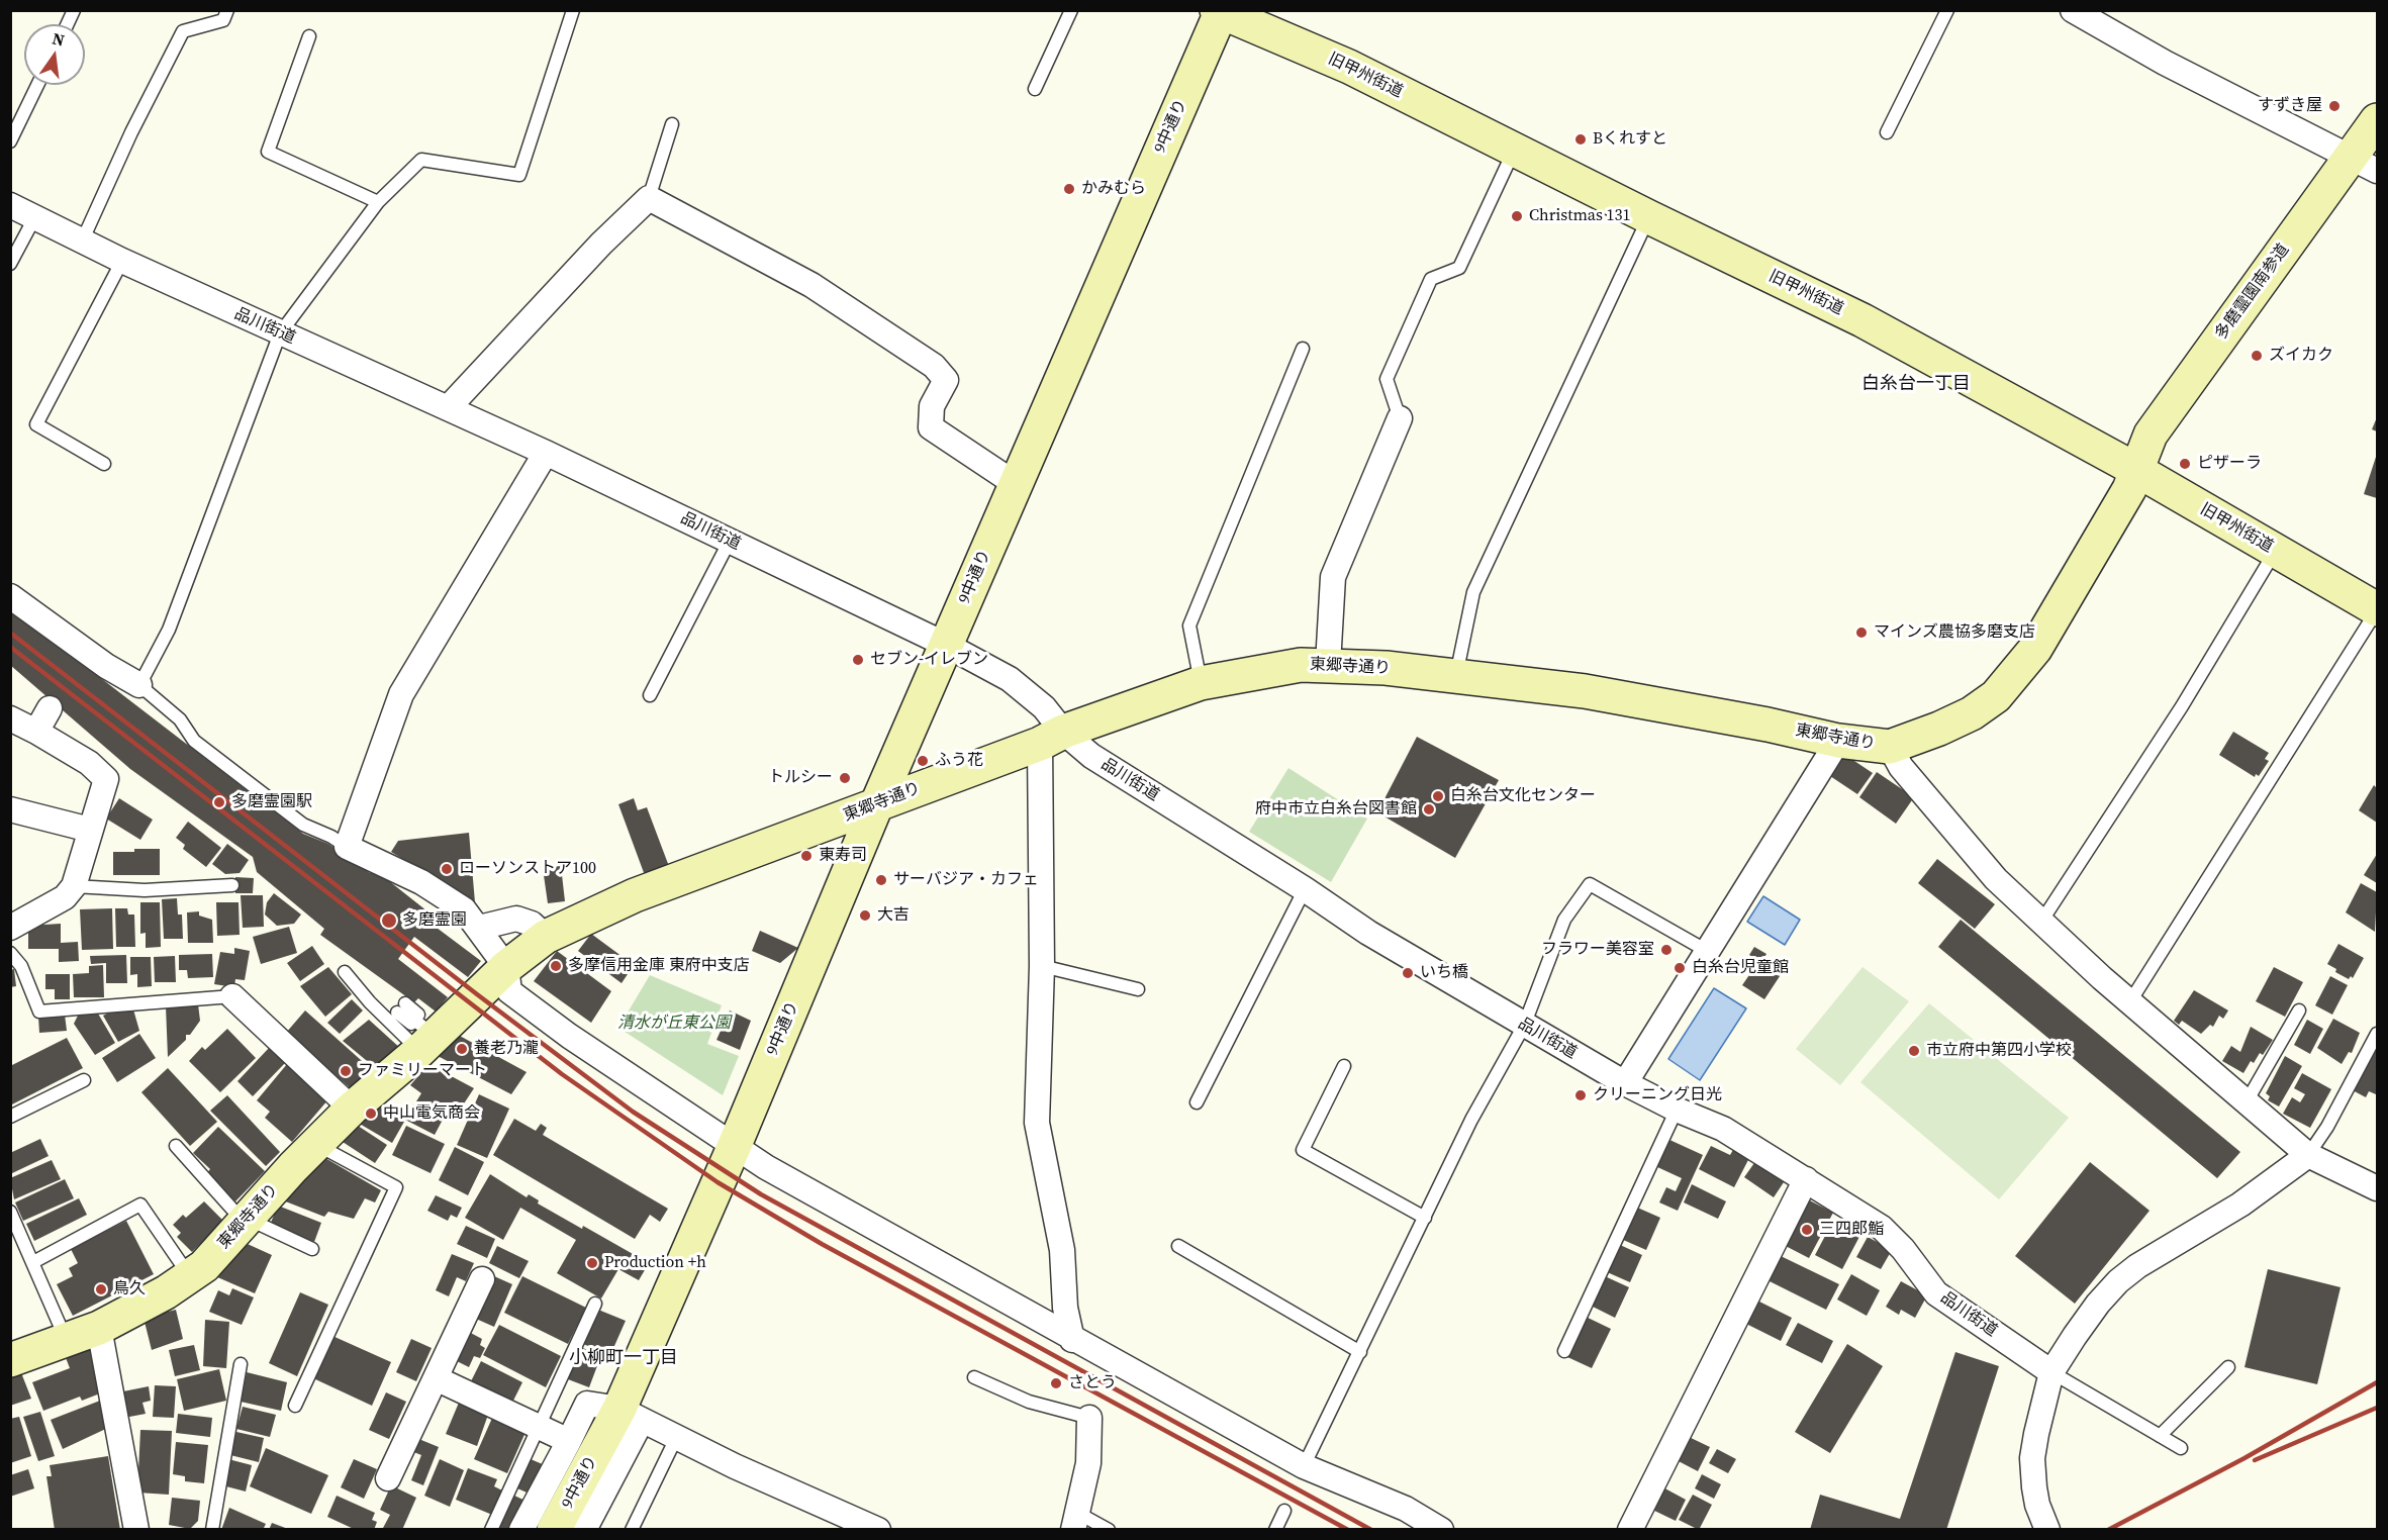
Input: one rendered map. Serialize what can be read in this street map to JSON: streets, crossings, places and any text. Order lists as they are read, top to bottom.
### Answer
{
  "streets": {
    "street": [
      "旧甲州街道",
      "9中通り",
      "多磨霊園南参道",
      "品川街道",
      "東郷寺通り"
    ]
  },
  "crossings": [
    ["旧甲州街道", "9中通り"],
    ["旧甲州街道", "多磨霊園南参道"],
    ["旧甲州街道", "東郷寺通り"],
    ["9中通り", "品川街道"],
    ["9中通り", "東郷寺通り"],
    ["多磨霊園南参道", "東郷寺通り"],
    ["品川街道", "東郷寺通り"]
  ],
  "districts": ["白糸台一丁目", "小柳町一丁目"],
  "parks": ["清水が丘東公園"],
  "places": [
    "すずき屋",
    "Bくれすと",
    "かみむら",
    "Christmas 131",
    "ズイカク",
    "ピザーラ",
    "マインズ農協多磨支店",
    "セブン-イレブン",
    "ふう花",
    "トルシー",
    "白糸台文化センター",
    "多磨霊園駅",
    "府中市立白糸台図書館",
    "東寿司",
    "ローソンストア100",
    "サーバジア・カフェ",
    "大吉",
    "多磨霊園",
    "フラワー美容室",
    "多摩信用金庫 東府中支店",
    "白糸台児童館",
    "いち橋",
    "養老乃瀧",
    "市立府中第四小学校",
    "ファミリーマート",
    "クリーニング日光",
    "中山電気商会",
    "三四郎鮨",
    "Production +h",
    "鳥久",
    "さとう"
  ],
  "north": "top"
}
